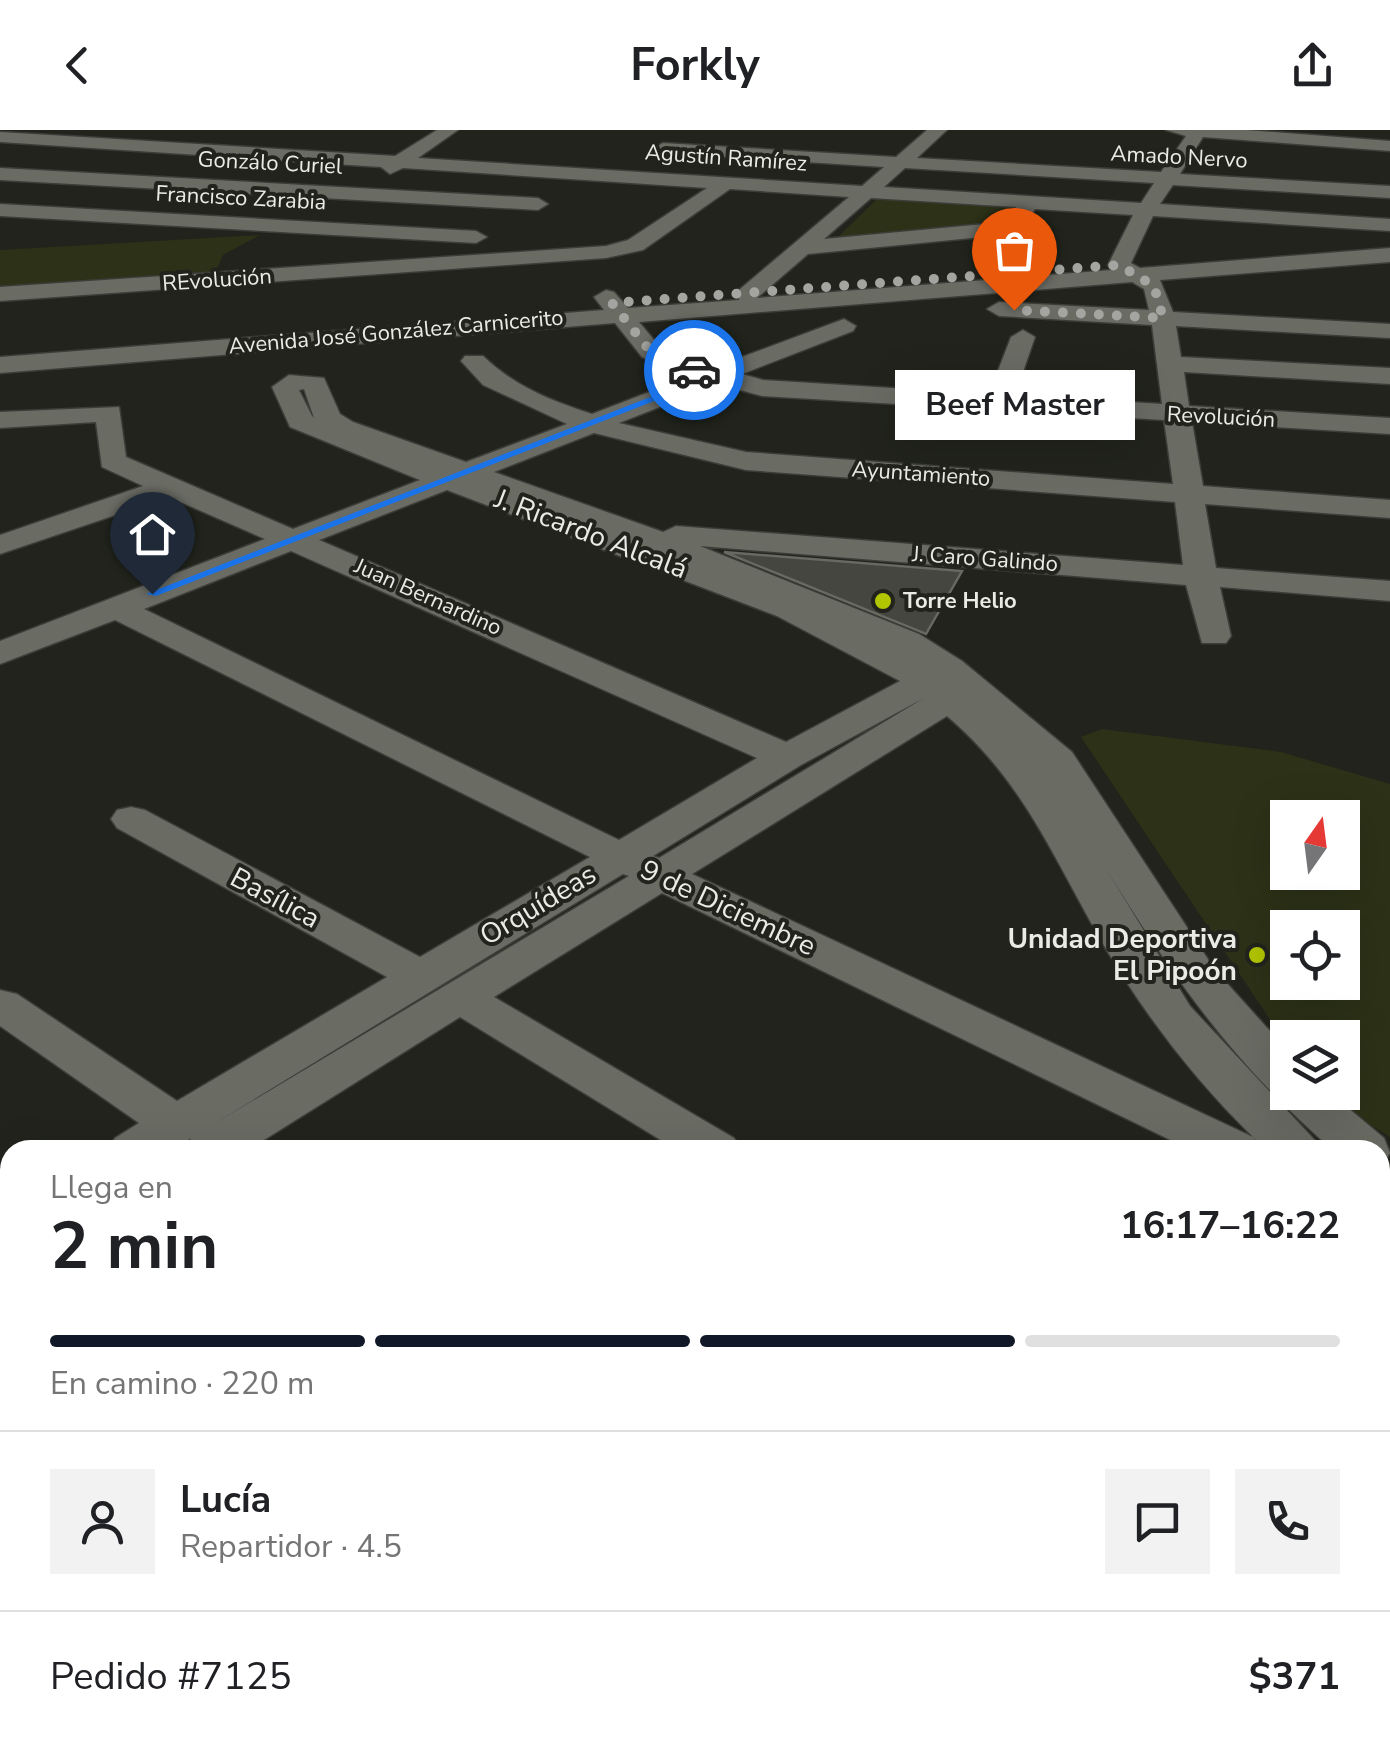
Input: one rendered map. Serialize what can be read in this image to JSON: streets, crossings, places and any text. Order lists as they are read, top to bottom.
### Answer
{
  "streets": {
    "street": [
      "Amado Nervo",
      "Agustín Ramírez",
      "Gonzálo Curiel",
      "Francisco Zarabia",
      "REvolución",
      "Avenida José González Carnicerito",
      "Revolución",
      "Ayuntamiento",
      "J. Ricardo Alcalá",
      "J. Caro Galindo",
      "Juan Bernardino",
      "Basílica",
      "Orquídeas",
      "9 de Diciembre"
    ]
  },
  "crossings": [
    ["Agustín Ramírez", "REvolución"],
    ["Avenida José González Carnicerito", "Revolución"],
    ["J. Ricardo Alcalá", "J. Caro Galindo"],
    ["J. Ricardo Alcalá", "Orquídeas"],
    ["Juan Bernardino", "Orquídeas"],
    ["Basílica", "Orquídeas"],
    ["Orquídeas", "9 de Diciembre"]
  ],
  "places": ["Beef Master", "Torre Helio", "Unidad Deportiva El Pipoón"],
  "north": "top",
  "page": {
    "header": "Forkly",
    "bubble": "Beef Master",
    "heading": ["2 min", "Llega en", "16:17–16:22"],
    "panel": [
      "Lucía",
      "Repartidor · 4.5",
      "Pedido #7125",
      "$371"
    ],
    "bar": "En camino · 220 m"
  }
}
